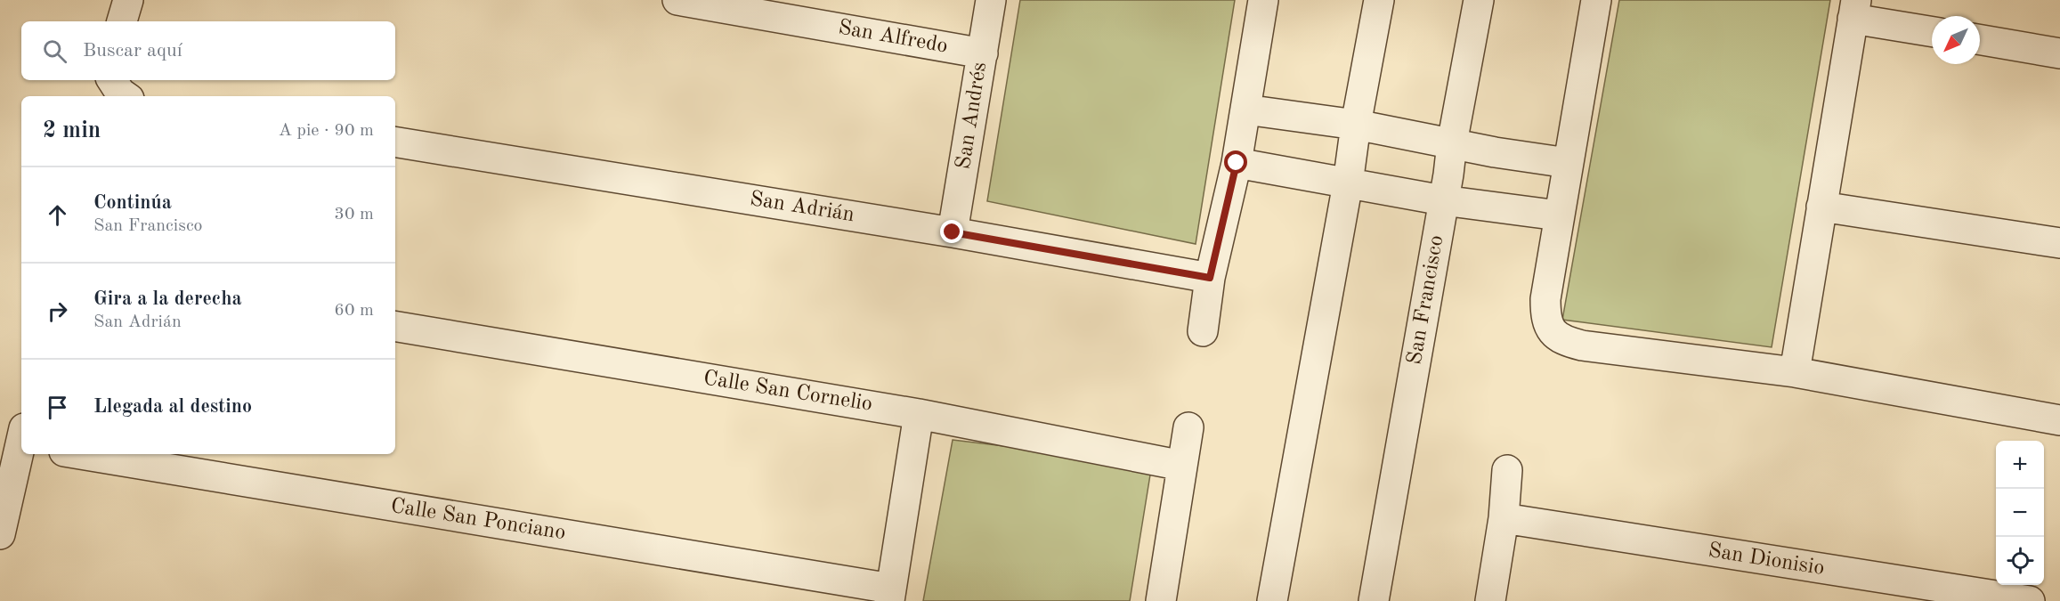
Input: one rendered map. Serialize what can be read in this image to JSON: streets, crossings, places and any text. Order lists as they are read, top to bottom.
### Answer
{
  "streets": {
    "street": [
      "San Alfredo",
      "San Andrés",
      "San Adrián",
      "San Francisco",
      "Calle San Cornelio",
      "Calle San Ponciano",
      "San Dionisio"
    ]
  },
  "crossings": [
    ["San Alfredo", "San Andrés"],
    ["San Andrés", "San Adrián"]
  ],
  "north": "bottom left",
  "page": {
    "search": "Buscar aquí",
    "heading": ["2 min", "A pie · 90 m"],
    "list": [
      ["Continúa", "San Francisco", "30 m"],
      ["Gira a la derecha", "San Adrián", "60 m"],
      "Llegada al destino"
    ],
    "map_buttons": ["+", "−"]
  }
}
